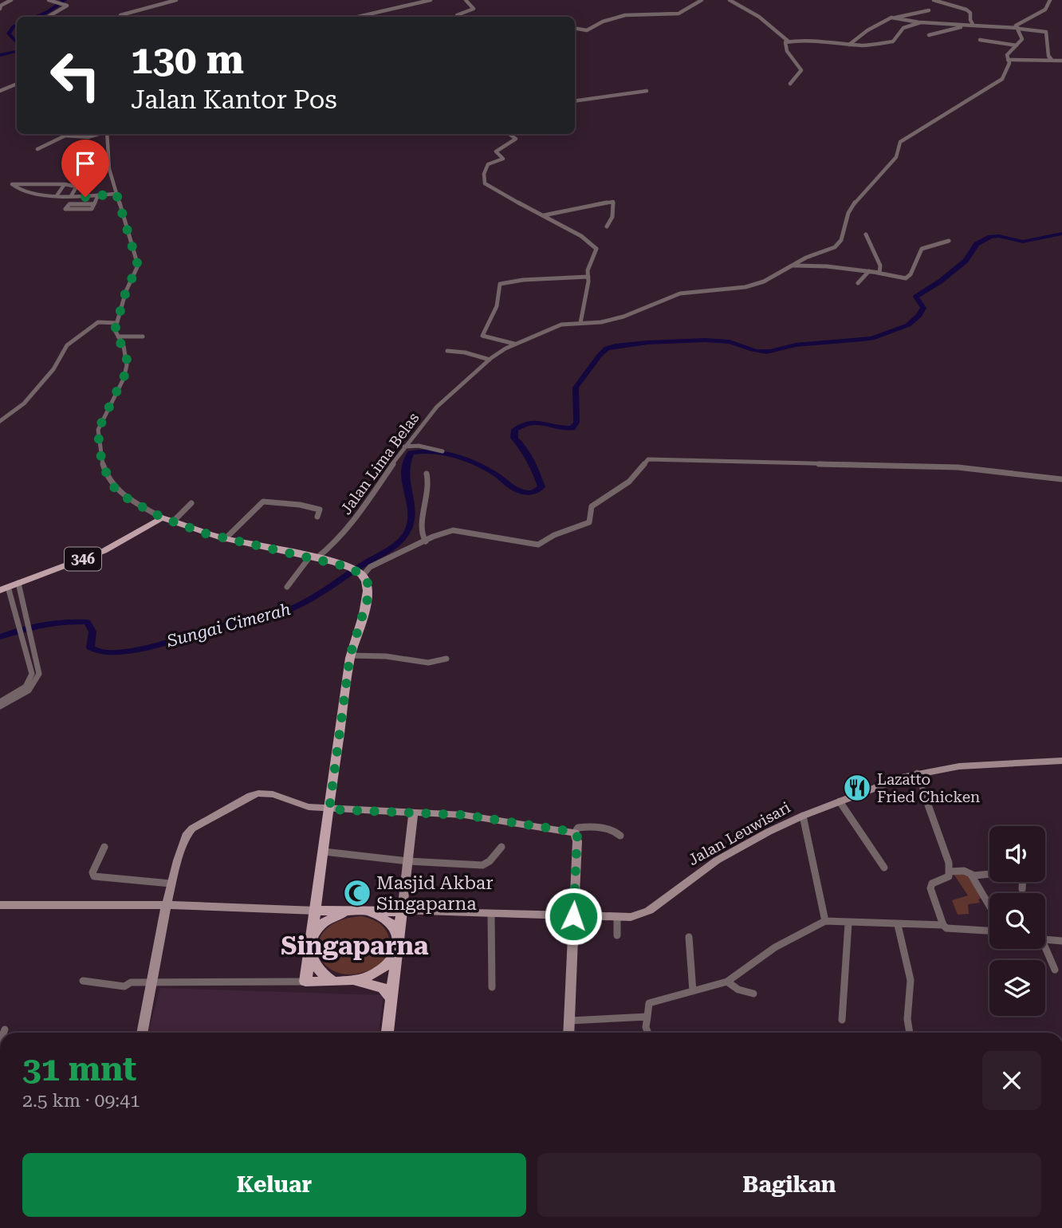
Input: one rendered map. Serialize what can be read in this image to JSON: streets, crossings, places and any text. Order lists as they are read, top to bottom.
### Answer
{
  "streets": {
    "main road": ["346", "Jalan Leuwisari"],
    "street": ["Jalan Lima Belas"]
  },
  "districts": ["Singaparna"],
  "water": ["Sungai Cimerah"],
  "places": {
    "restaurant": ["Lazatto Fried Chicken"],
    "mosque": ["Masjid Akbar Singaparna"]
  },
  "page": {
    "turn": ["130 m", "Jalan Kantor Pos"],
    "heading": ["31 mnt", "2.5 km · 09:41"],
    "buttons": ["Keluar", "Bagikan"]
  }
}
